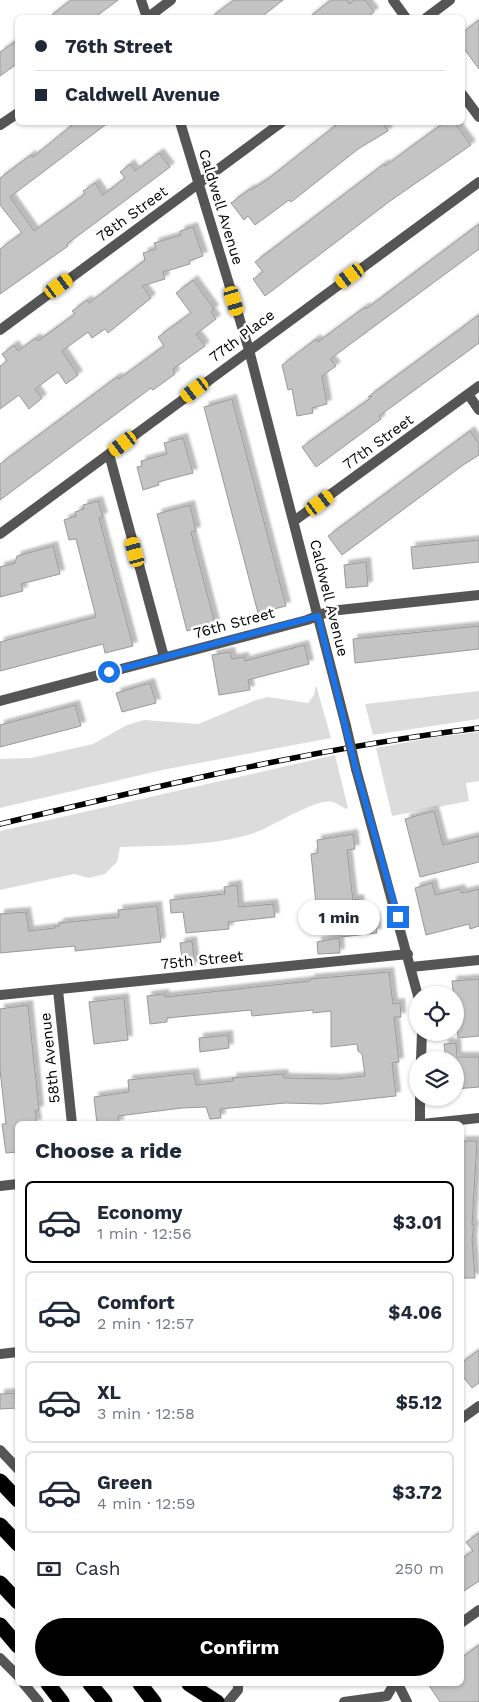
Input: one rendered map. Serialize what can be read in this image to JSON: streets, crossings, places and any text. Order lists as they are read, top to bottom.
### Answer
{
  "streets": {
    "street": [
      "Caldwell Avenue",
      "78th Street",
      "77th Place",
      "77th Street",
      "76th Street",
      "75th Street",
      "58th Avenue"
    ]
  },
  "crossings": [
    ["Caldwell Avenue", "78th Street"],
    ["Caldwell Avenue", "77th Place"],
    ["Caldwell Avenue", "77th Street"],
    ["Caldwell Avenue", "76th Street"],
    ["Caldwell Avenue", "75th Street"],
    ["75th Street", "58th Avenue"]
  ],
  "page": {
    "banner": ["76th Street", "Caldwell Avenue"],
    "bubble": "1 min",
    "heading": "Choose a ride",
    "list": [
      {
        "name": "Economy",
        "note": "1 min · 12:56",
        "value": "$3.01"
      },
      {
        "name": "Comfort",
        "note": "2 min · 12:57",
        "value": "$4.06"
      },
      {
        "name": "XL",
        "note": "3 min · 12:58",
        "value": "$5.12"
      },
      {
        "name": "Green",
        "note": "4 min · 12:59",
        "value": "$3.72"
      }
    ],
    "pay": ["Cash", "250 m"],
    "buttons": "Confirm"
  }
}
